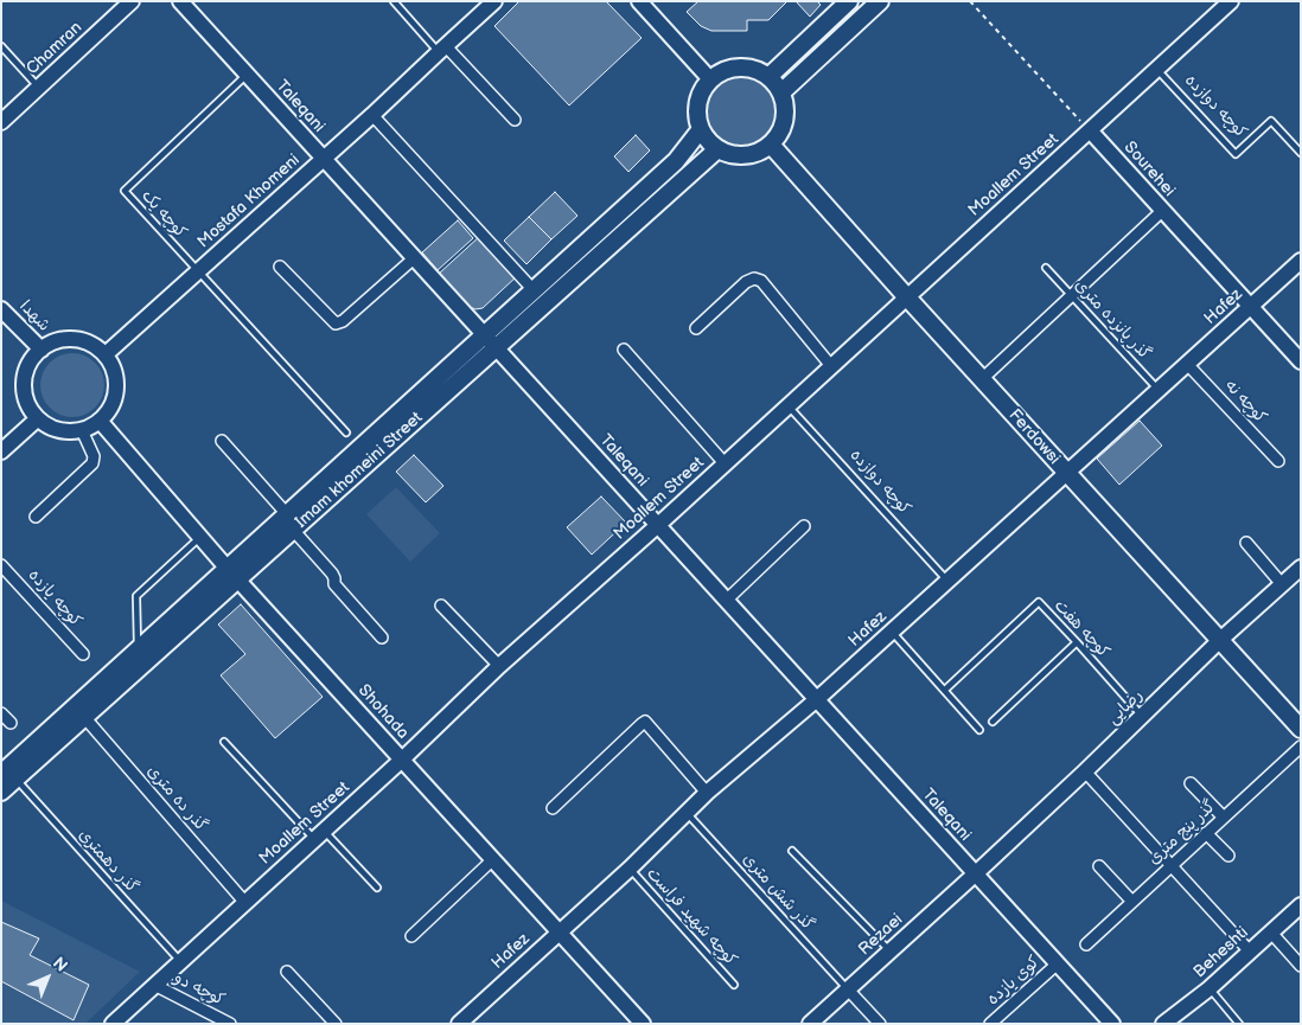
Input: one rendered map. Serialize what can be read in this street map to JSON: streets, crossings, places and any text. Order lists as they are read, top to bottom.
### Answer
{
  "streets": {
    "main road": ["Ferdowsi", "Imam khomeini Street"],
    "street": [
      "Chamran",
      "Taleqani",
      "Sourehei",
      "Moallem Street",
      "Mostafa Khomeni",
      "Hafez",
      "شهدا",
      "کوچه نه",
      "کوچه یازده",
      "رضایی",
      "Shohada",
      "گذر ده متری",
      "گذر پنج متری",
      "Rezaei",
      "Beheshti",
      "کوی یازده",
      "کوچه دو"
    ],
    "lane": [
      "کوچه دوازده",
      "کوچه یک",
      "گذر پانزده متری",
      "کوچه هفت",
      "گذر دهمتری",
      "گذر شش متری",
      "کوچه شهید فراست"
    ]
  },
  "crossings": [
    ["Taleqani", "Moallem Street"],
    ["Taleqani", "Mostafa Khomeni"],
    ["Taleqani", "کوچه یک"],
    ["Taleqani", "Hafez"],
    ["Taleqani", "Imam khomeini Street"],
    ["Taleqani", "رضایی"],
    ["Taleqani", "Rezaei"],
    ["Taleqani", "کوی یازده"],
    ["کوچه دوازده", "Moallem Street"],
    ["کوچه دوازده", "Hafez"],
    ["Sourehei", "Moallem Street"],
    ["Sourehei", "Hafez"],
    ["Moallem Street", "Ferdowsi"],
    ["Moallem Street", "Shohada"],
    ["Moallem Street", "گذر ده متری"],
    ["Moallem Street", "گذر دهمتری"],
    ["Moallem Street", "کوچه دو"],
    ["Mostafa Khomeni", "کوچه یک"],
    ["Mostafa Khomeni", "شهدا"],
    ["Mostafa Khomeni", "Shohada"],
    ["Hafez", "گذر پانزده متری"],
    ["Hafez", "کوچه نه"],
    ["Hafez", "Ferdowsi"],
    ["Hafez", "Shohada"],
    ["Hafez", "گذر شش متری"],
    ["Hafez", "کوچه شهید فراست"],
    ["شهدا", "Shohada"],
    ["Ferdowsi", "Imam khomeini Street"],
    ["Ferdowsi", "رضایی"],
    ["Imam khomeini Street", "Shohada"],
    ["Imam khomeini Street", "گذر ده متری"],
    ["Imam khomeini Street", "گذر دهمتری"],
    ["کوچه هفت", "رضایی"],
    ["رضایی", "Rezaei"],
    ["گذر شش متری", "Rezaei"]
  ],
  "north": "top right"
}
